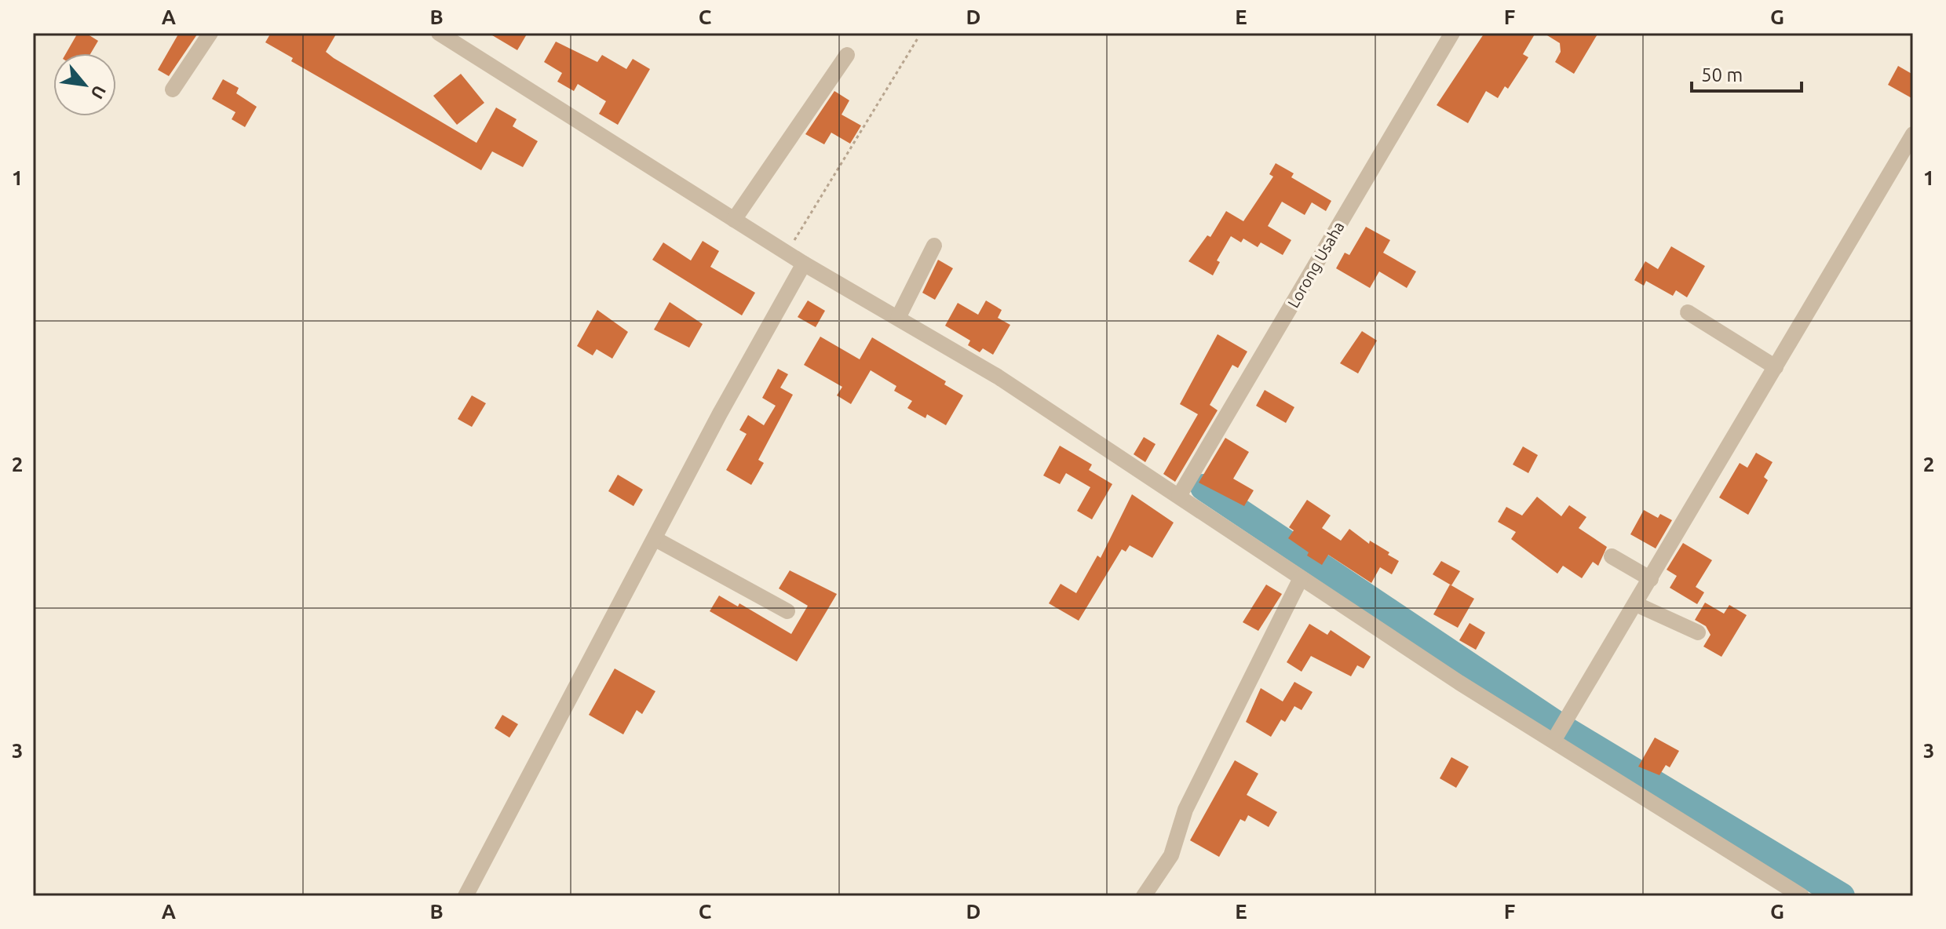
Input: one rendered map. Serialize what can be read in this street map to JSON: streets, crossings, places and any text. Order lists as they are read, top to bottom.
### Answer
{
  "streets": {
    "street": ["Lorong Usaha"]
  },
  "scale_bar": "50 m",
  "north": "bottom right",
  "grid": {
    "columns": [
      "A",
      "B",
      "C",
      "D",
      "E",
      "F",
      "G"
    ],
    "rows": ["1", "2", "3"]
  }
}
